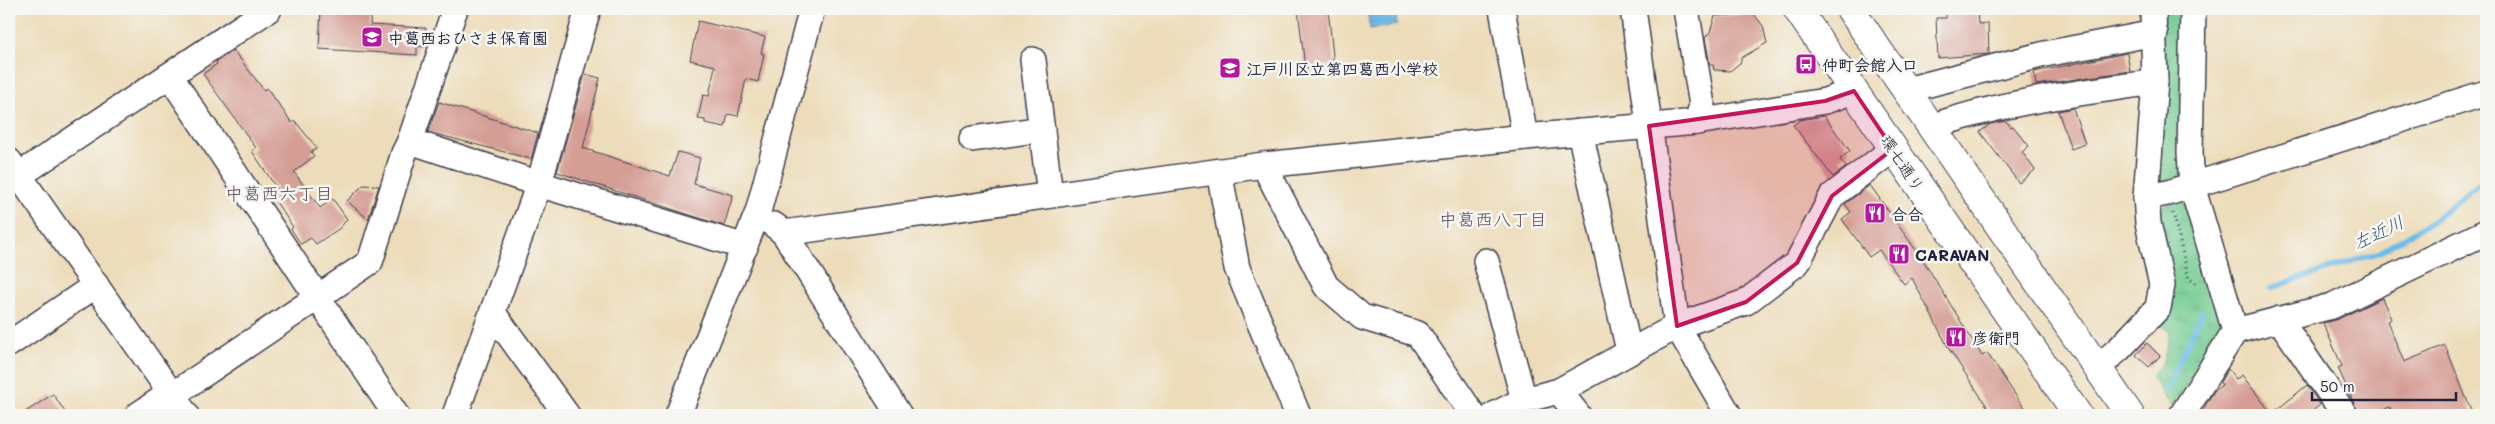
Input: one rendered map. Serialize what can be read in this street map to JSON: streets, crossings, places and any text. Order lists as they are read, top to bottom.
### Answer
{
  "streets": {
    "main road": ["環七通り"]
  },
  "districts": ["中葛西六丁目", "中葛西八丁目"],
  "water": ["左近川"],
  "places": {
    "school or university": ["中葛西おひさま保育園", "江戸川区立第四葛西小学校"],
    "bus stop": ["仲町会館入口"],
    "restaurant": ["合合", "CARAVAN", "彦衛門"]
  },
  "scale_bar": "50 m"
}
